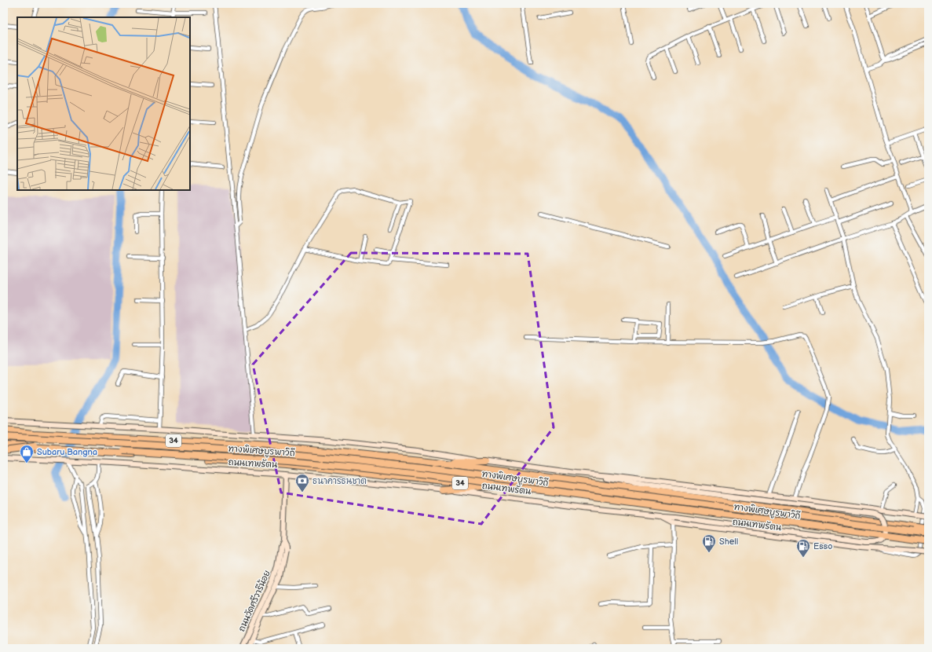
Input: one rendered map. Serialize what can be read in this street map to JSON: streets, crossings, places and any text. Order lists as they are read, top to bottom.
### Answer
{
  "streets": {
    "highway": ["34", "ทางพิเศษบูรพาวิถี", "ถนนเทพรัตน"],
    "main road": ["ถนนวัดศรีวารีน้อย"]
  },
  "crossings": [
    ["ทางพิเศษบูรพาวิถี", "ถนนเทพรัตน"],
    ["ถนนเทพรัตน", "ถนนวัดศรีวารีน้อย"]
  ],
  "places": {
    "shop": ["Subaru Bangna"],
    "bank": ["ธนาคารธนชาต"],
    "fuel station": ["Shell", "Esso"]
  }
}
